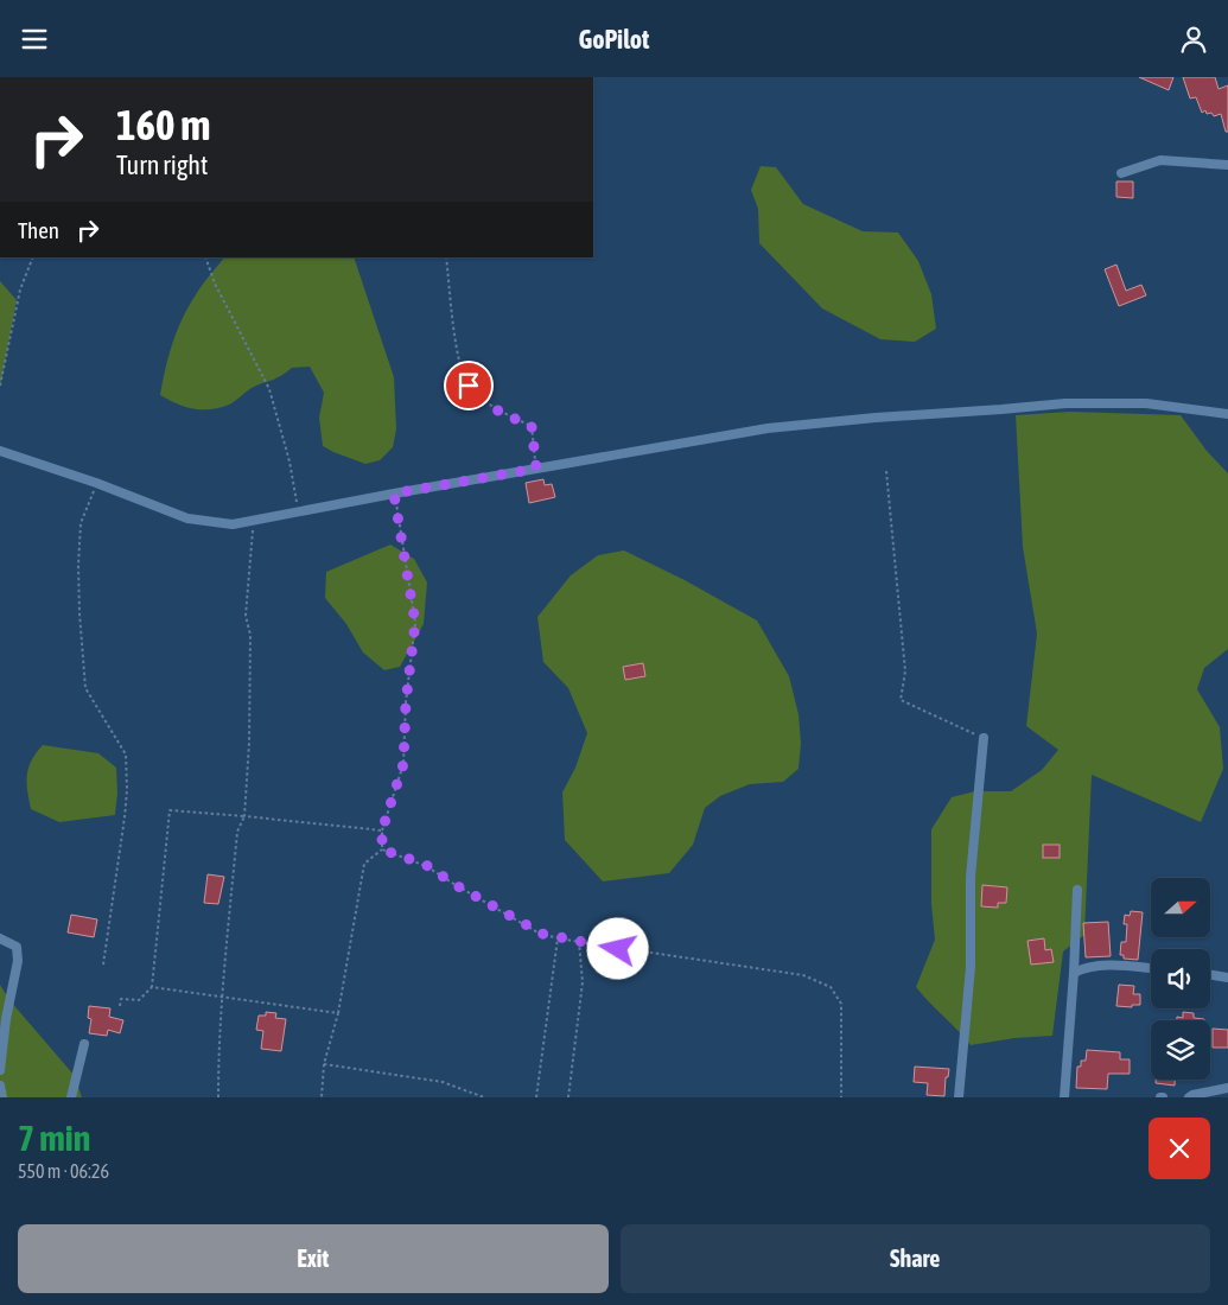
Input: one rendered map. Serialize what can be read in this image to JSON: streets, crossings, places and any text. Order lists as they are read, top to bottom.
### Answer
{
  "north": "right",
  "page": {
    "header": "GoPilot",
    "turn": ["160 m", "Turn right"],
    "then": "Then",
    "heading": ["7 min", "550 m · 06:26"],
    "buttons": ["Exit", "Share"]
  }
}
